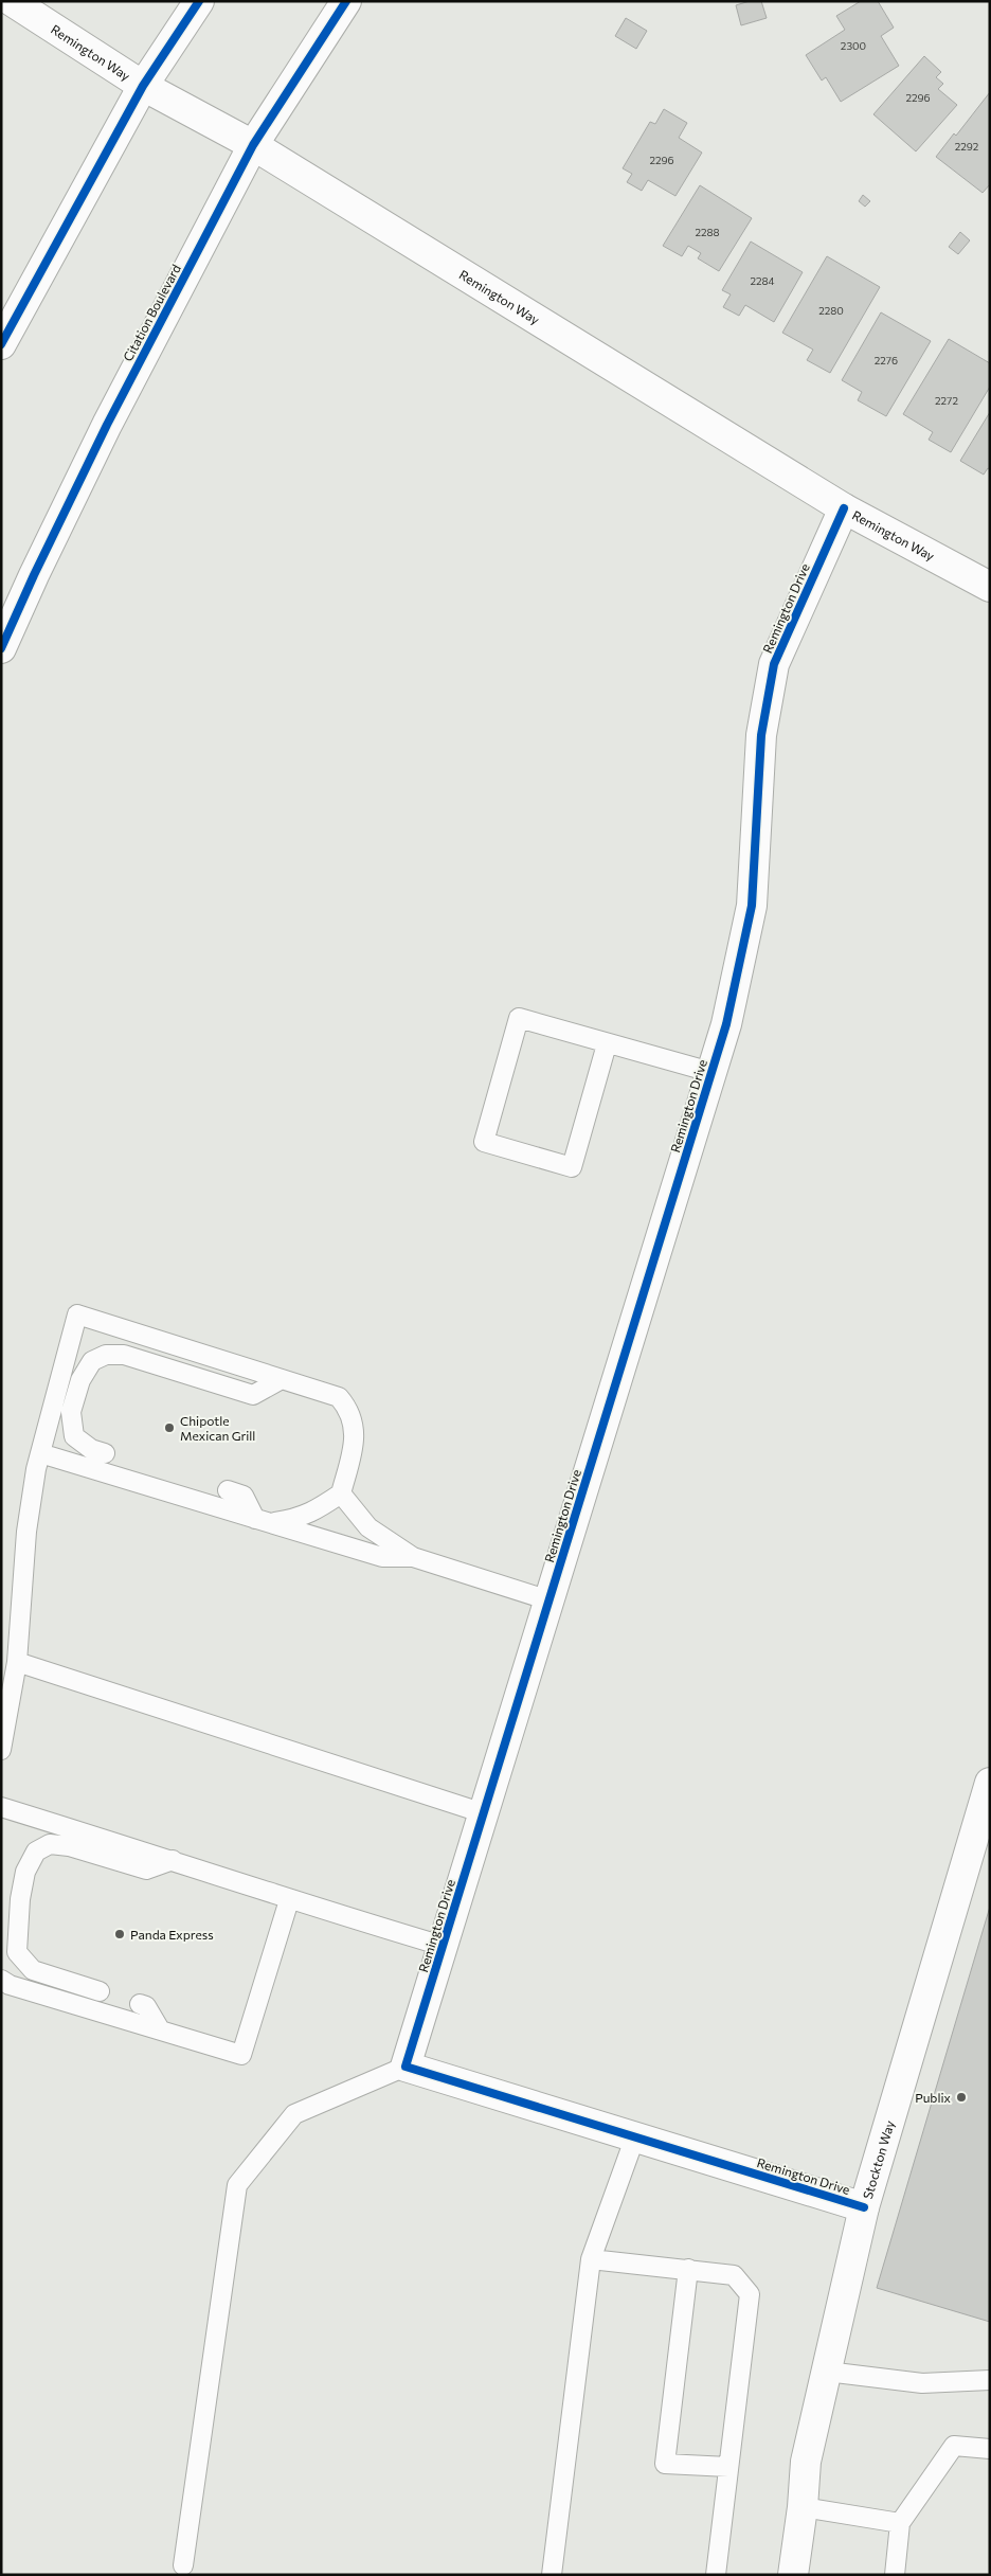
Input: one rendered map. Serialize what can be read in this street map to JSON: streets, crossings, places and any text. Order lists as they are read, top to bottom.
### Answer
{
  "streets": {
    "street": [
      "Remington Way",
      "Citation Boulevard",
      "Remington Drive",
      "Stockton Way"
    ]
  },
  "crossings": [
    ["Remington Way", "Citation Boulevard"],
    ["Remington Way", "Remington Drive"],
    ["Remington Drive", "Stockton Way"]
  ],
  "places": ["Chipotle Mexican Grill", "Panda Express", "Publix"],
  "house_numbers": [
    "2300",
    "2296",
    "2292",
    "2296",
    "2288",
    "2284",
    "2280",
    "2276",
    "2272"
  ]
}
